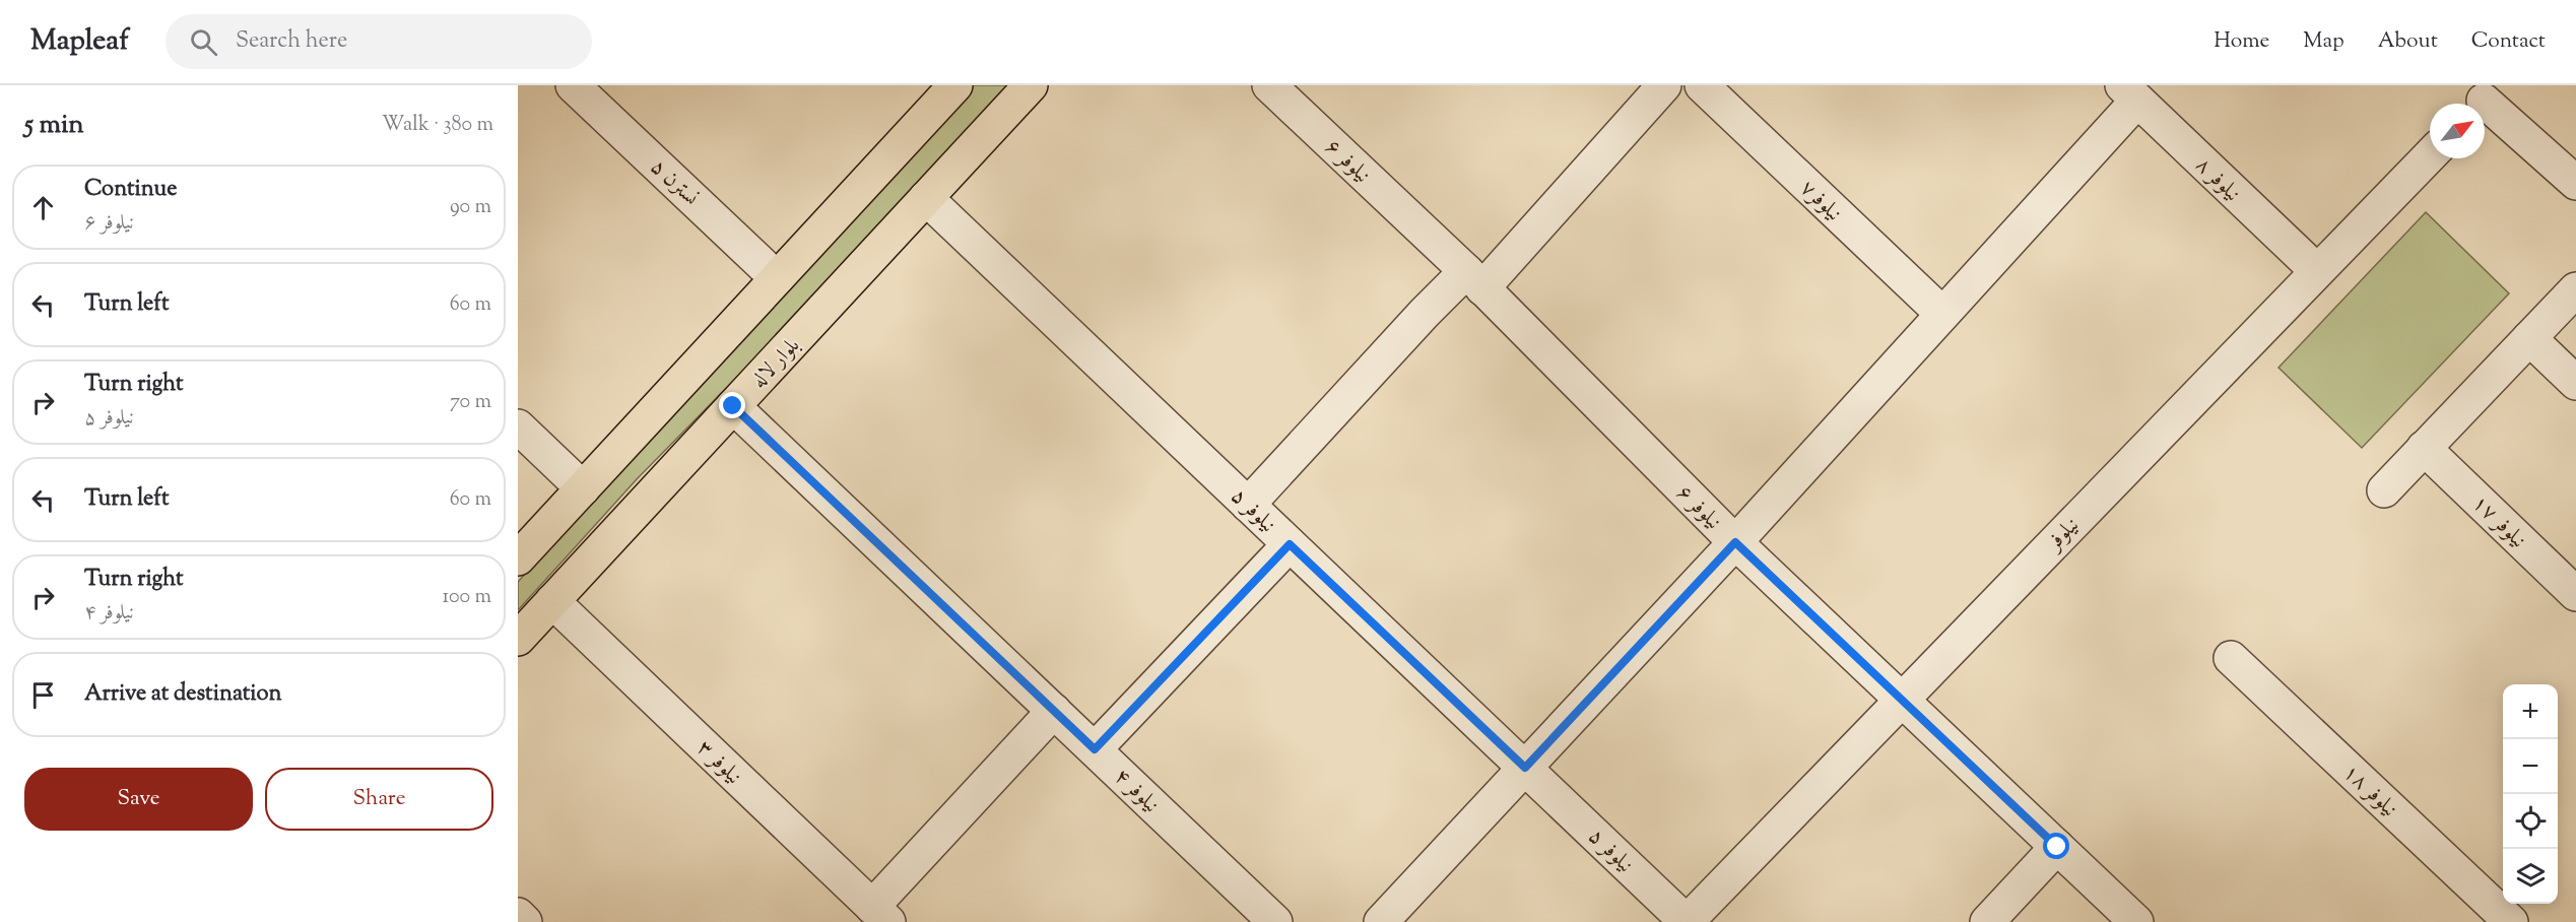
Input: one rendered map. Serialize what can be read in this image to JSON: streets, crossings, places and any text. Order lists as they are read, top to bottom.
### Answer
{
  "streets": {
    "main road": ["بلوار لاله"],
    "street": [
      "نیلوفر ۶",
      "نیلوفر ۸",
      "نسترن ۵",
      "نیلوفر۷",
      "نیلوفر ۵",
      "نیلوفر ۱۷",
      "نیلوفر",
      "نیلوفر ۳",
      "نیلوفر ۴",
      "نیلوفر ۱۸"
    ]
  },
  "crossings": [
    ["نیلوفر ۶", "نیلوفر"],
    ["نیلوفر ۸", "نیلوفر"],
    ["بلوار لاله", "نیلوفر ۵"],
    ["بلوار لاله", "نیلوفر ۳"],
    ["بلوار لاله", "نیلوفر ۴"],
    ["نیلوفر ۵", "نیلوفر"]
  ],
  "north": "top right",
  "page": {
    "header": "Mapleaf",
    "search": "Search here",
    "nav": [
      "Home",
      "Map",
      "About",
      "Contact"
    ],
    "heading": ["5 min", "Walk · 380 m"],
    "list": [
      ["Continue", "نیلوفر ۶", "90 m"],
      ["Turn left", "60 m"],
      ["Turn right", "نیلوفر ۵", "70 m"],
      ["Turn left", "60 m"],
      ["Turn right", "نیلوفر ۴", "100 m"],
      "Arrive at destination"
    ],
    "map_buttons": ["+", "−"],
    "buttons": ["Save", "Share"]
  }
}
